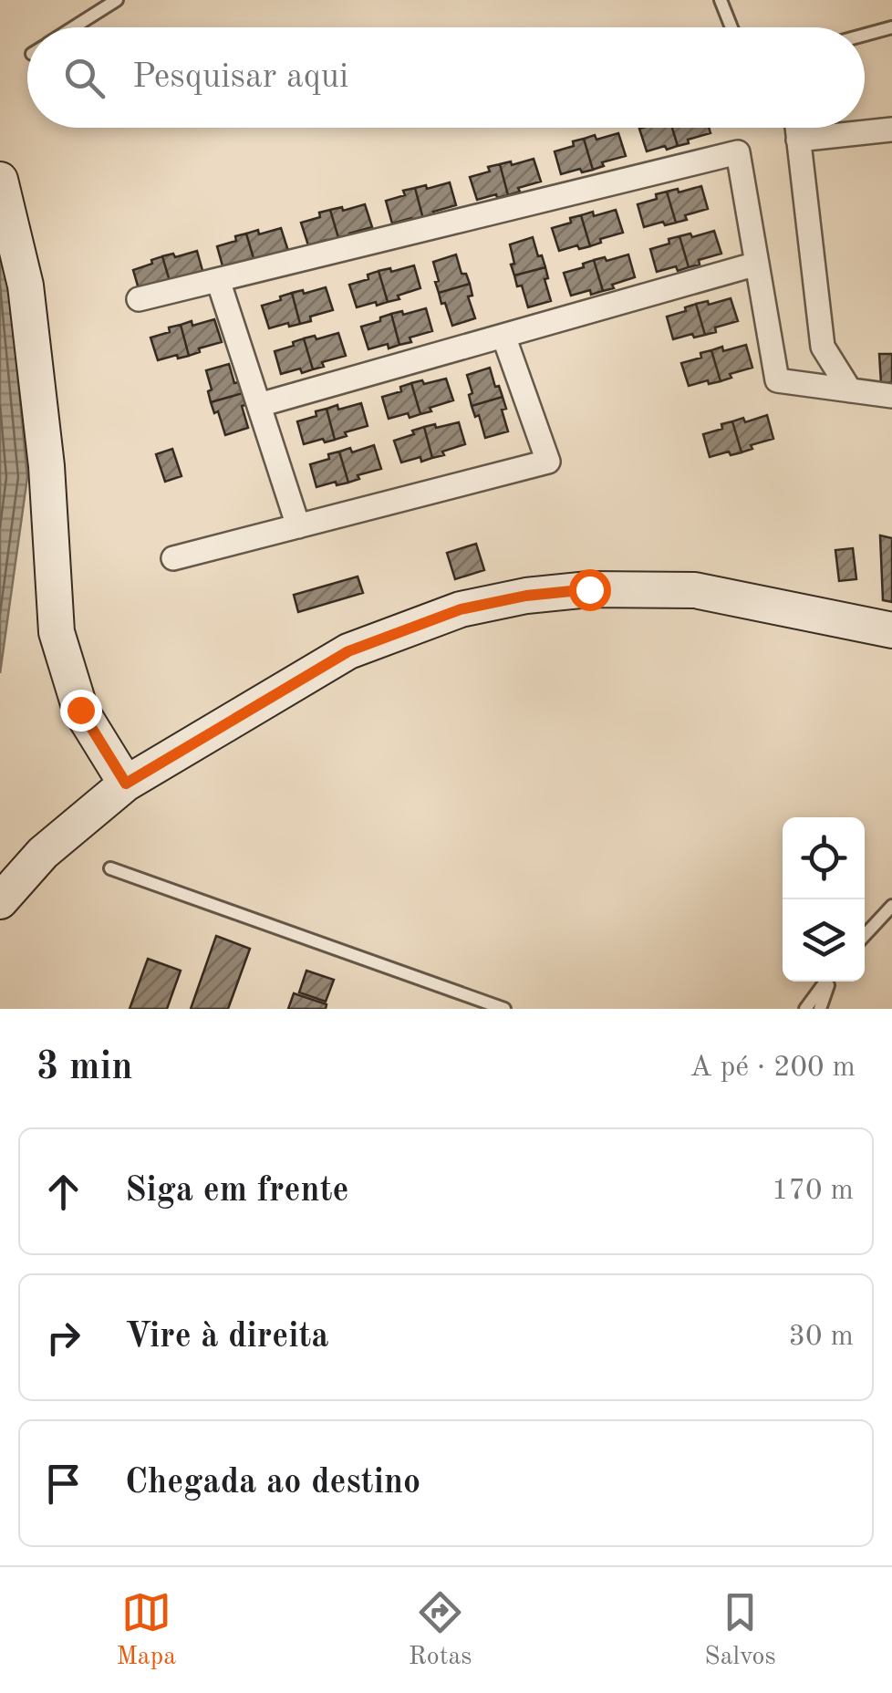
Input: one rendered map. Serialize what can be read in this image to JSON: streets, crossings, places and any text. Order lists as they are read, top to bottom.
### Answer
{
  "page": {
    "search": "Pesquisar aqui",
    "heading": ["3 min", "A pé · 200 m"],
    "list": [
      ["Siga em frente", "170 m"],
      ["Vire à direita", "30 m"],
      "Chegada ao destino"
    ],
    "nav": ["Mapa", "Rotas", "Salvos"]
  }
}
